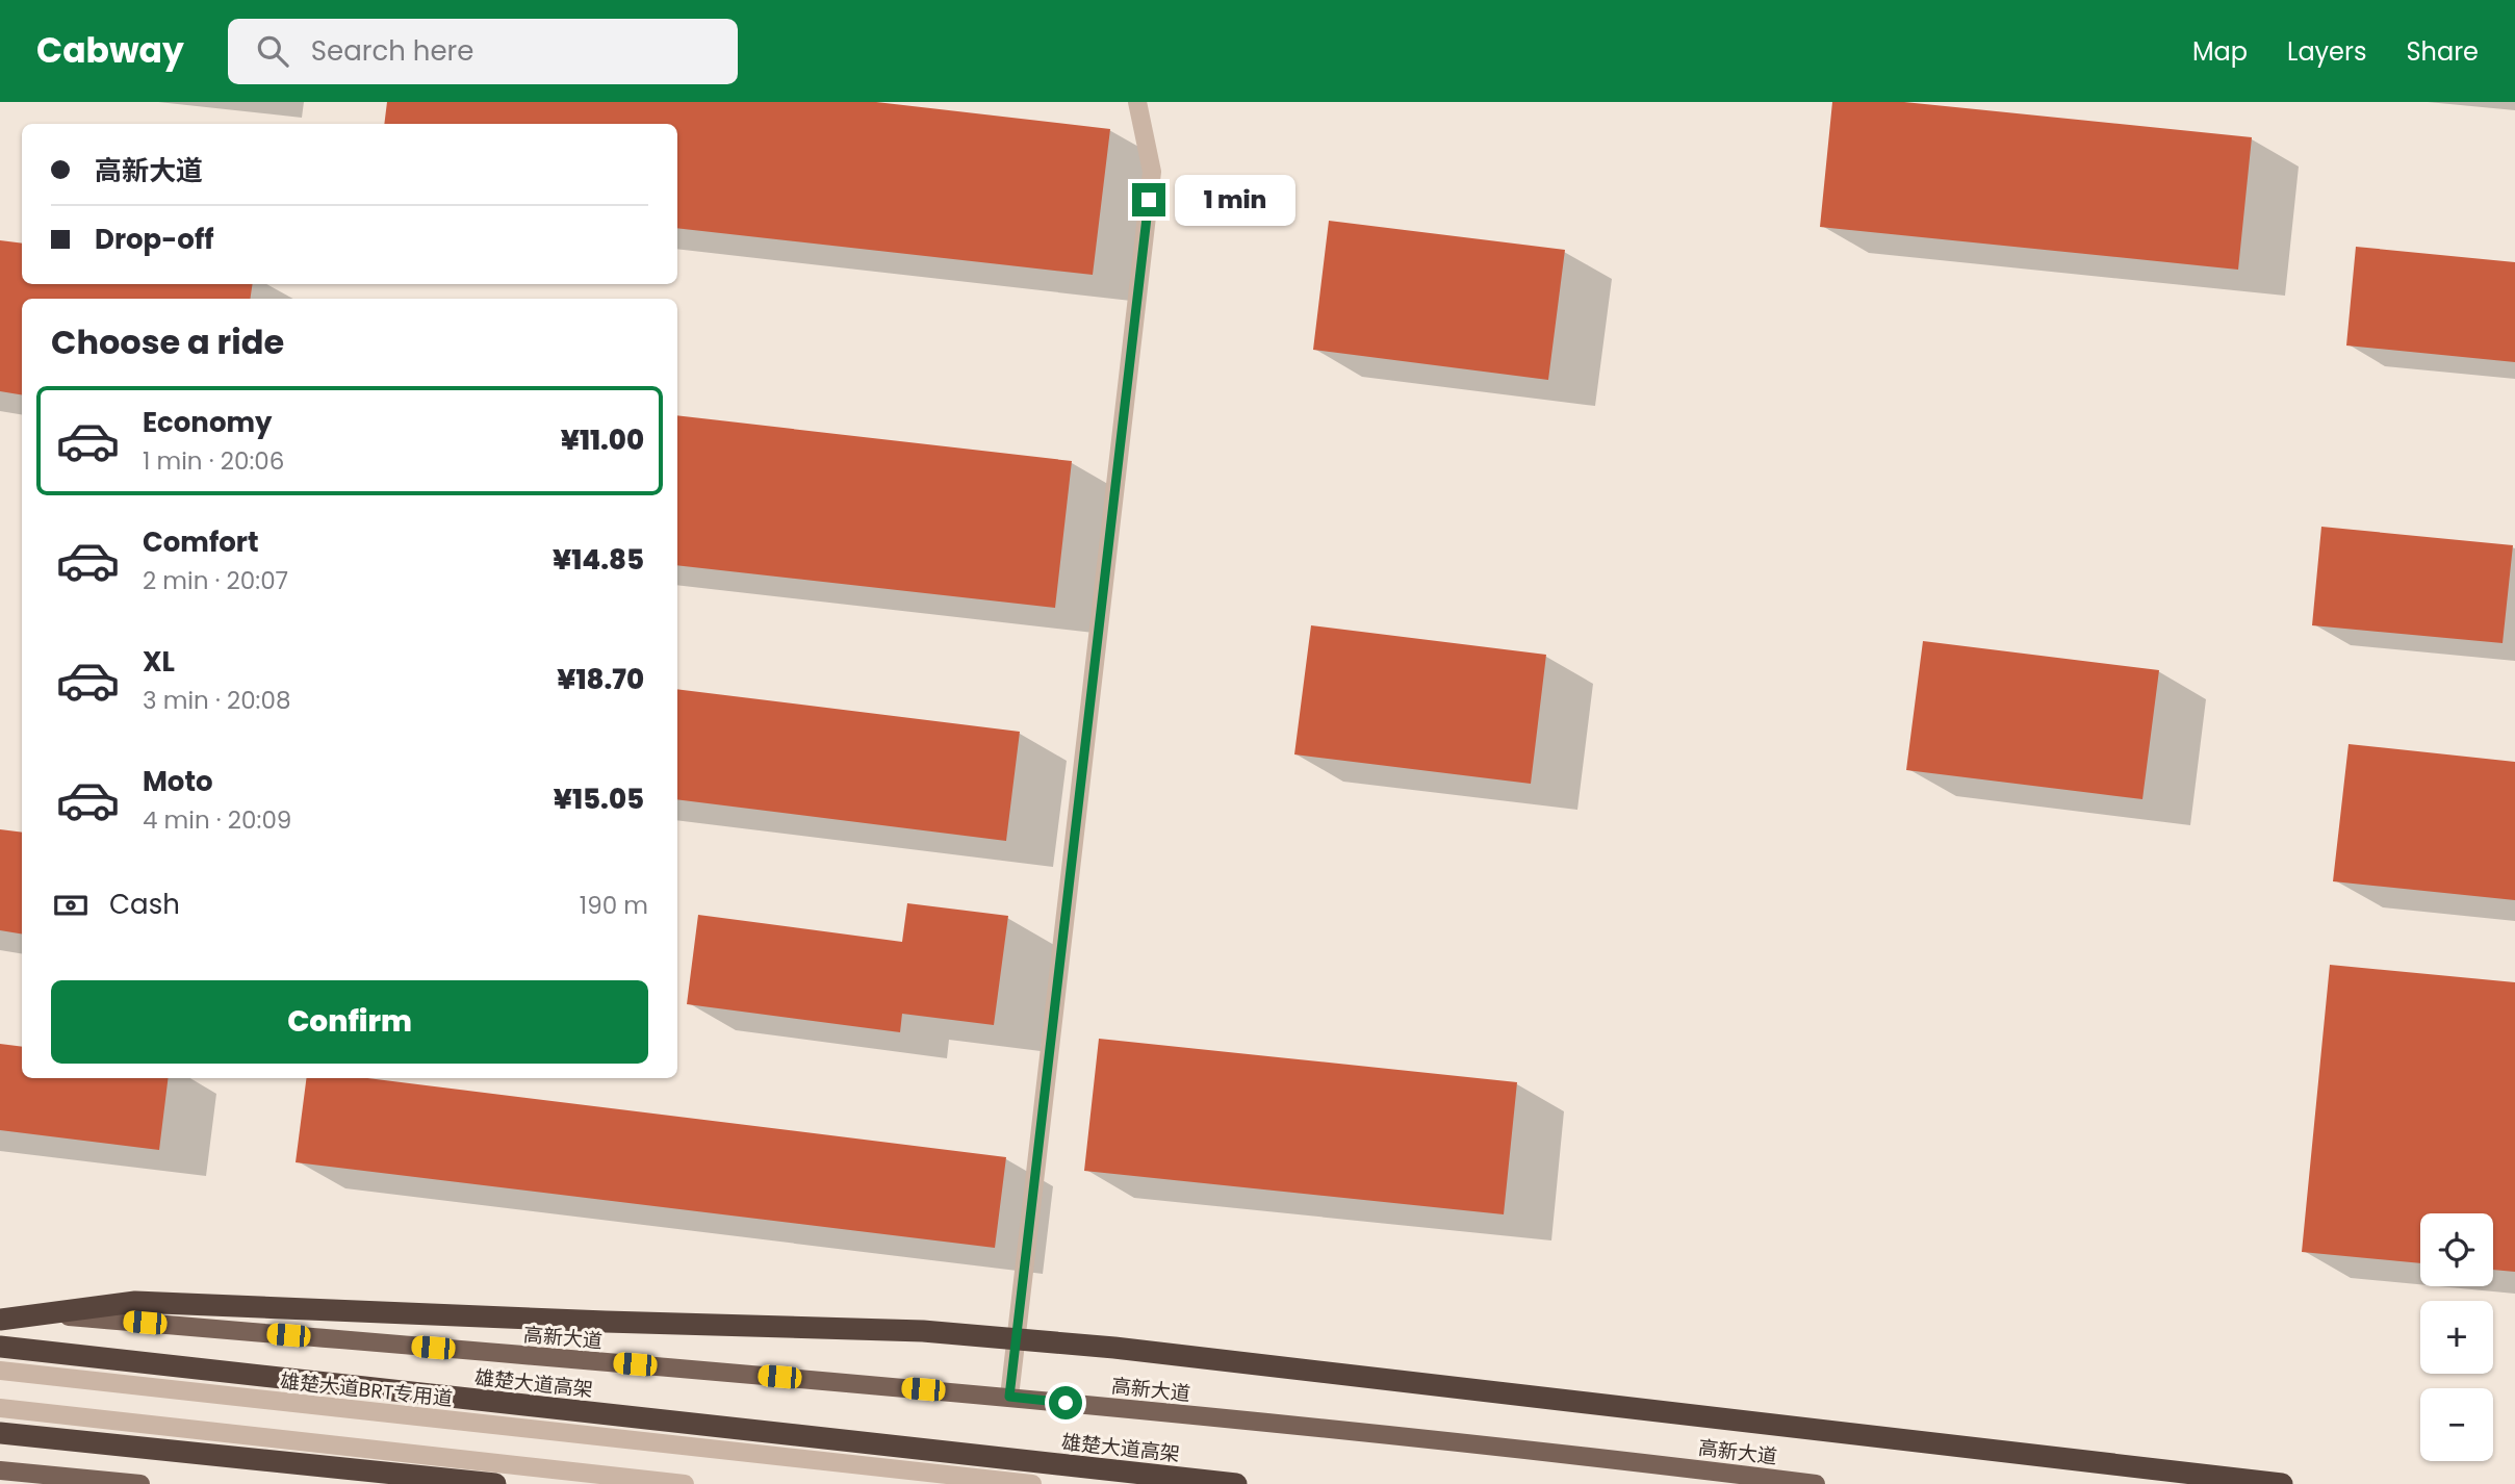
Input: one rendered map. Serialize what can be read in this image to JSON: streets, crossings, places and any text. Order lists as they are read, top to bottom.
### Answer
{
  "streets": {
    "highway": ["雄楚大道高架"],
    "main road": ["高新大道"],
    "street": ["雄楚大道BRT专用道"]
  },
  "page": {
    "header": "Cabway",
    "search": "Search here",
    "nav": ["Map", "Layers", "Share"],
    "banner": ["高新大道", "Drop-off"],
    "bubble": "1 min",
    "heading": "Choose a ride",
    "list": [
      {
        "name": "Economy",
        "note": "1 min · 20:06",
        "value": "¥11.00"
      },
      {
        "name": "Comfort",
        "note": "2 min · 20:07",
        "value": "¥14.85"
      },
      {
        "name": "XL",
        "note": "3 min · 20:08",
        "value": "¥18.70"
      },
      {
        "name": "Moto",
        "note": "4 min · 20:09",
        "value": "¥15.05"
      }
    ],
    "pay": ["Cash", "190 m"],
    "buttons": "Confirm",
    "map_buttons": ["+", "−"]
  }
}
